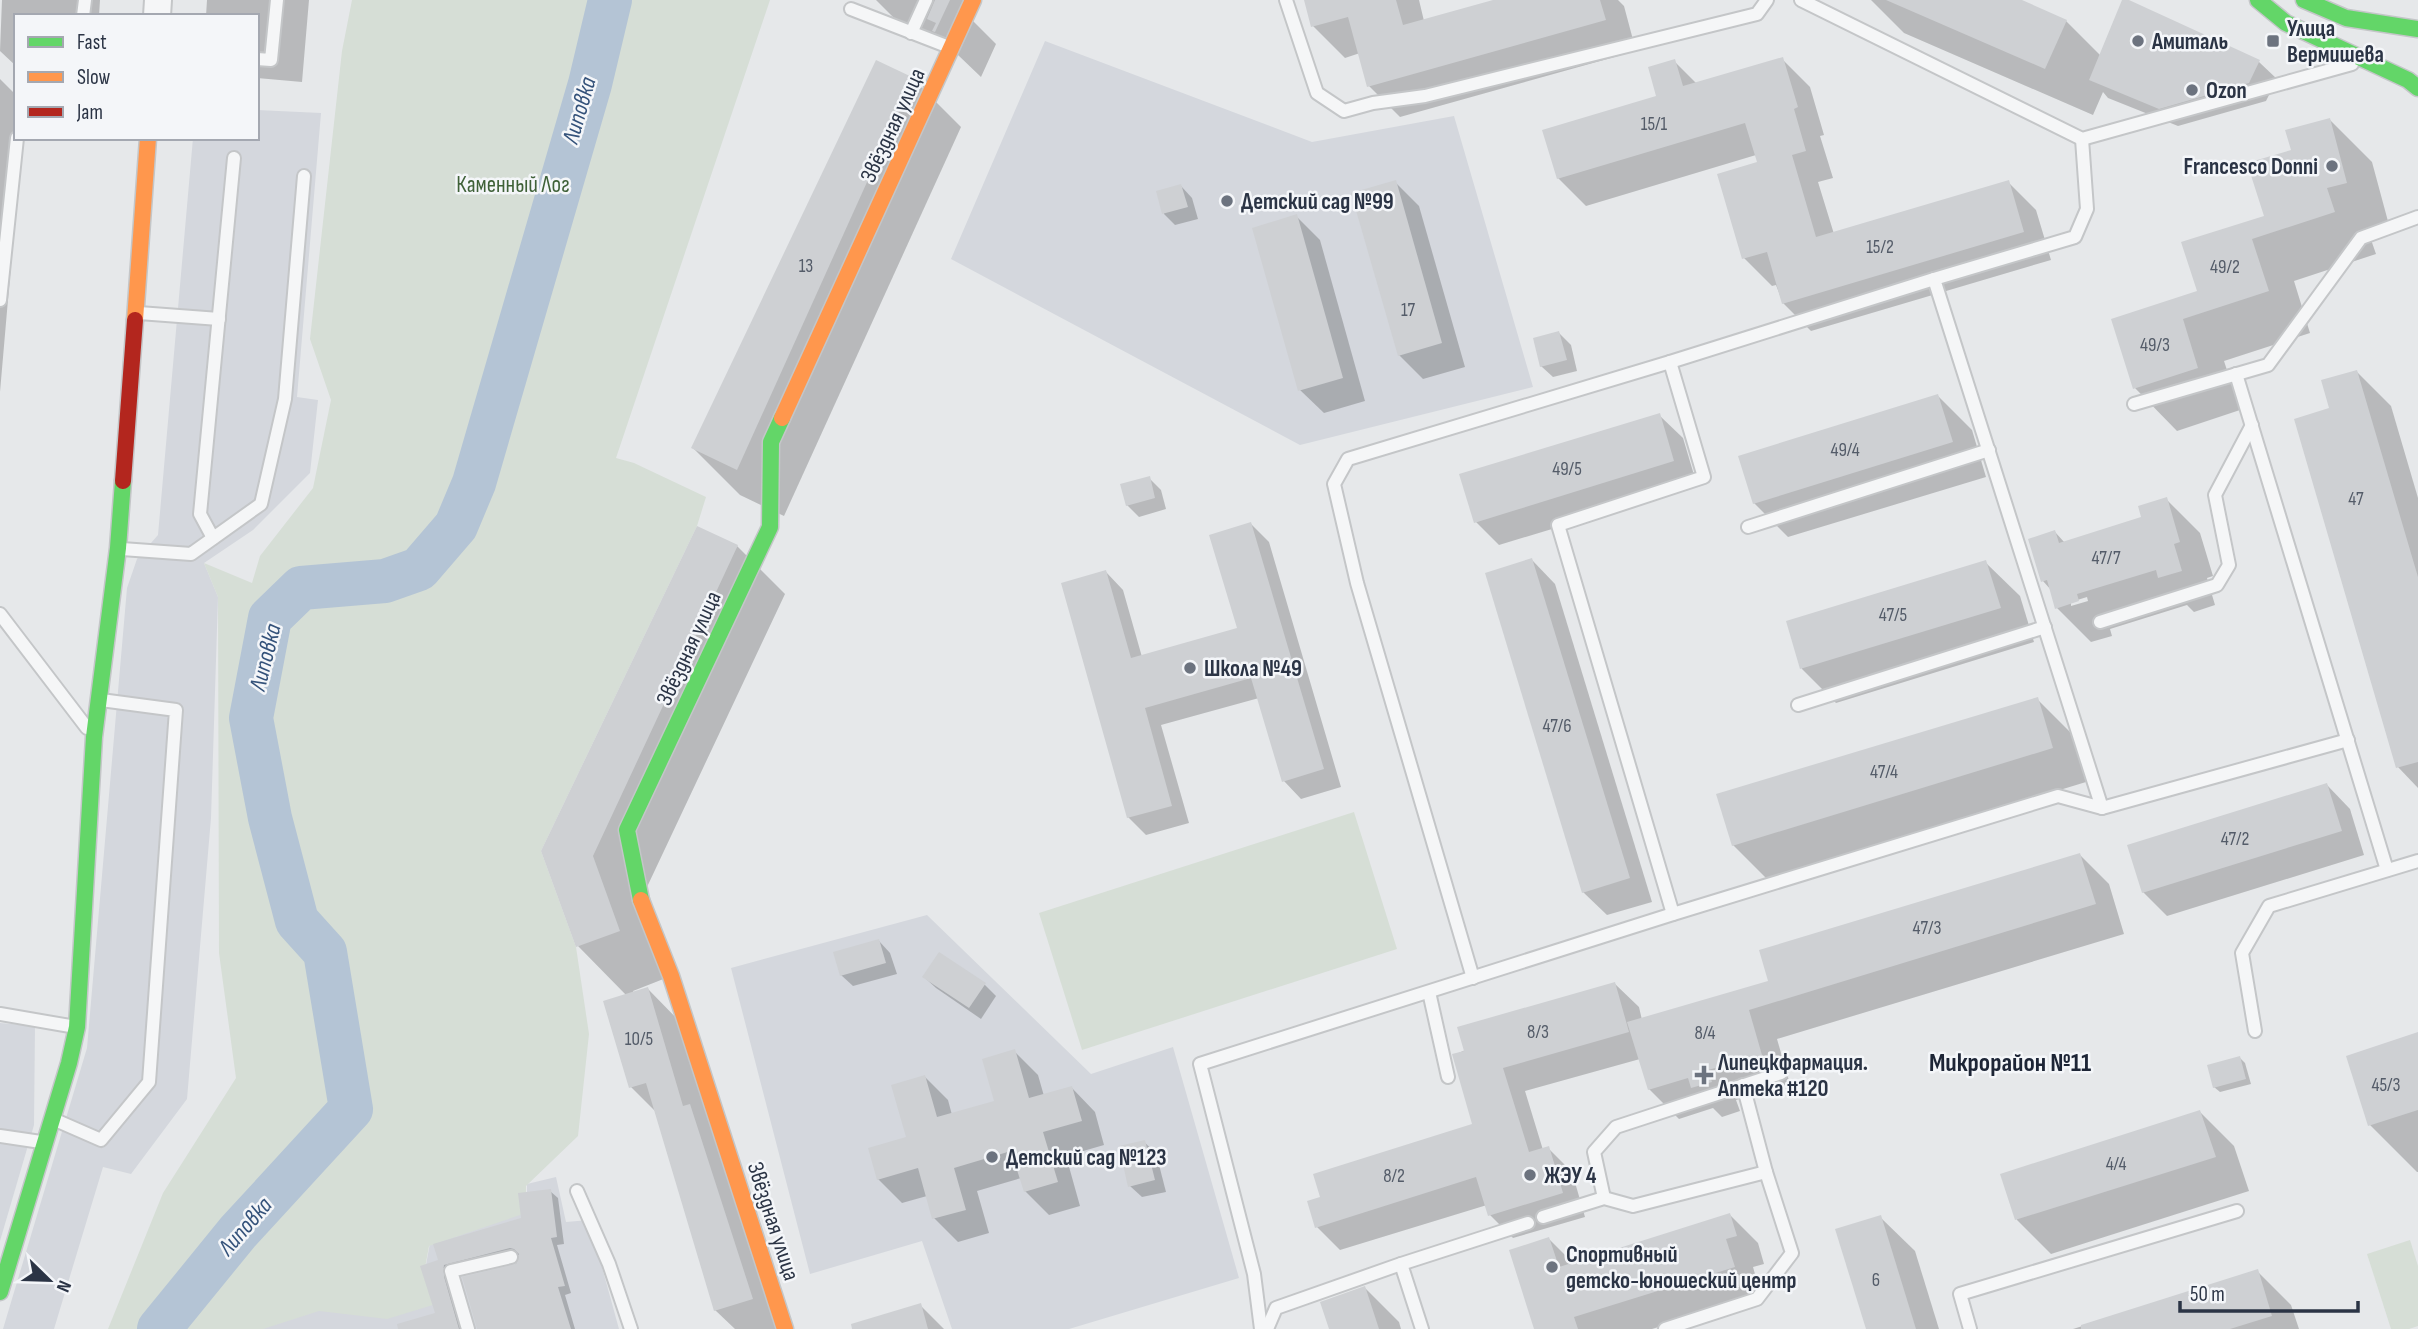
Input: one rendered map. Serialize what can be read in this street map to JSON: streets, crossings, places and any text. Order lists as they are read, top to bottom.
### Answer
{
  "streets": {
    "street": ["Звёздная улица"]
  },
  "districts": ["Микрорайон №11"],
  "water": ["Липовка"],
  "parks": ["Каменный Лог"],
  "places": {
    "other": [
      "Амиталь",
      "Ozon",
      "Francesco Donni",
      "Детский сад №99",
      "Школа №49",
      "Детский сад №123",
      "ЖЭУ 4",
      "Спортивный детско-юношеский центр"
    ],
    "transit": ["Улица Вермишева"],
    "health": ["Липецкфармация. Аптека #120"]
  },
  "house_numbers": [
    "15/1",
    "15/2",
    "13",
    "49/2",
    "17",
    "49/3",
    "49/4",
    "49/5",
    "47",
    "47/7",
    "47/5",
    "47/6",
    "47/4",
    "47/2",
    "47/3",
    "8/3",
    "8/4",
    "10/5",
    "45/3",
    "4/4",
    "8/2",
    "6"
  ],
  "legend": ["Fast", "Slow", "Jam"],
  "scale_bar": "50 m",
  "north": "bottom right"
}
